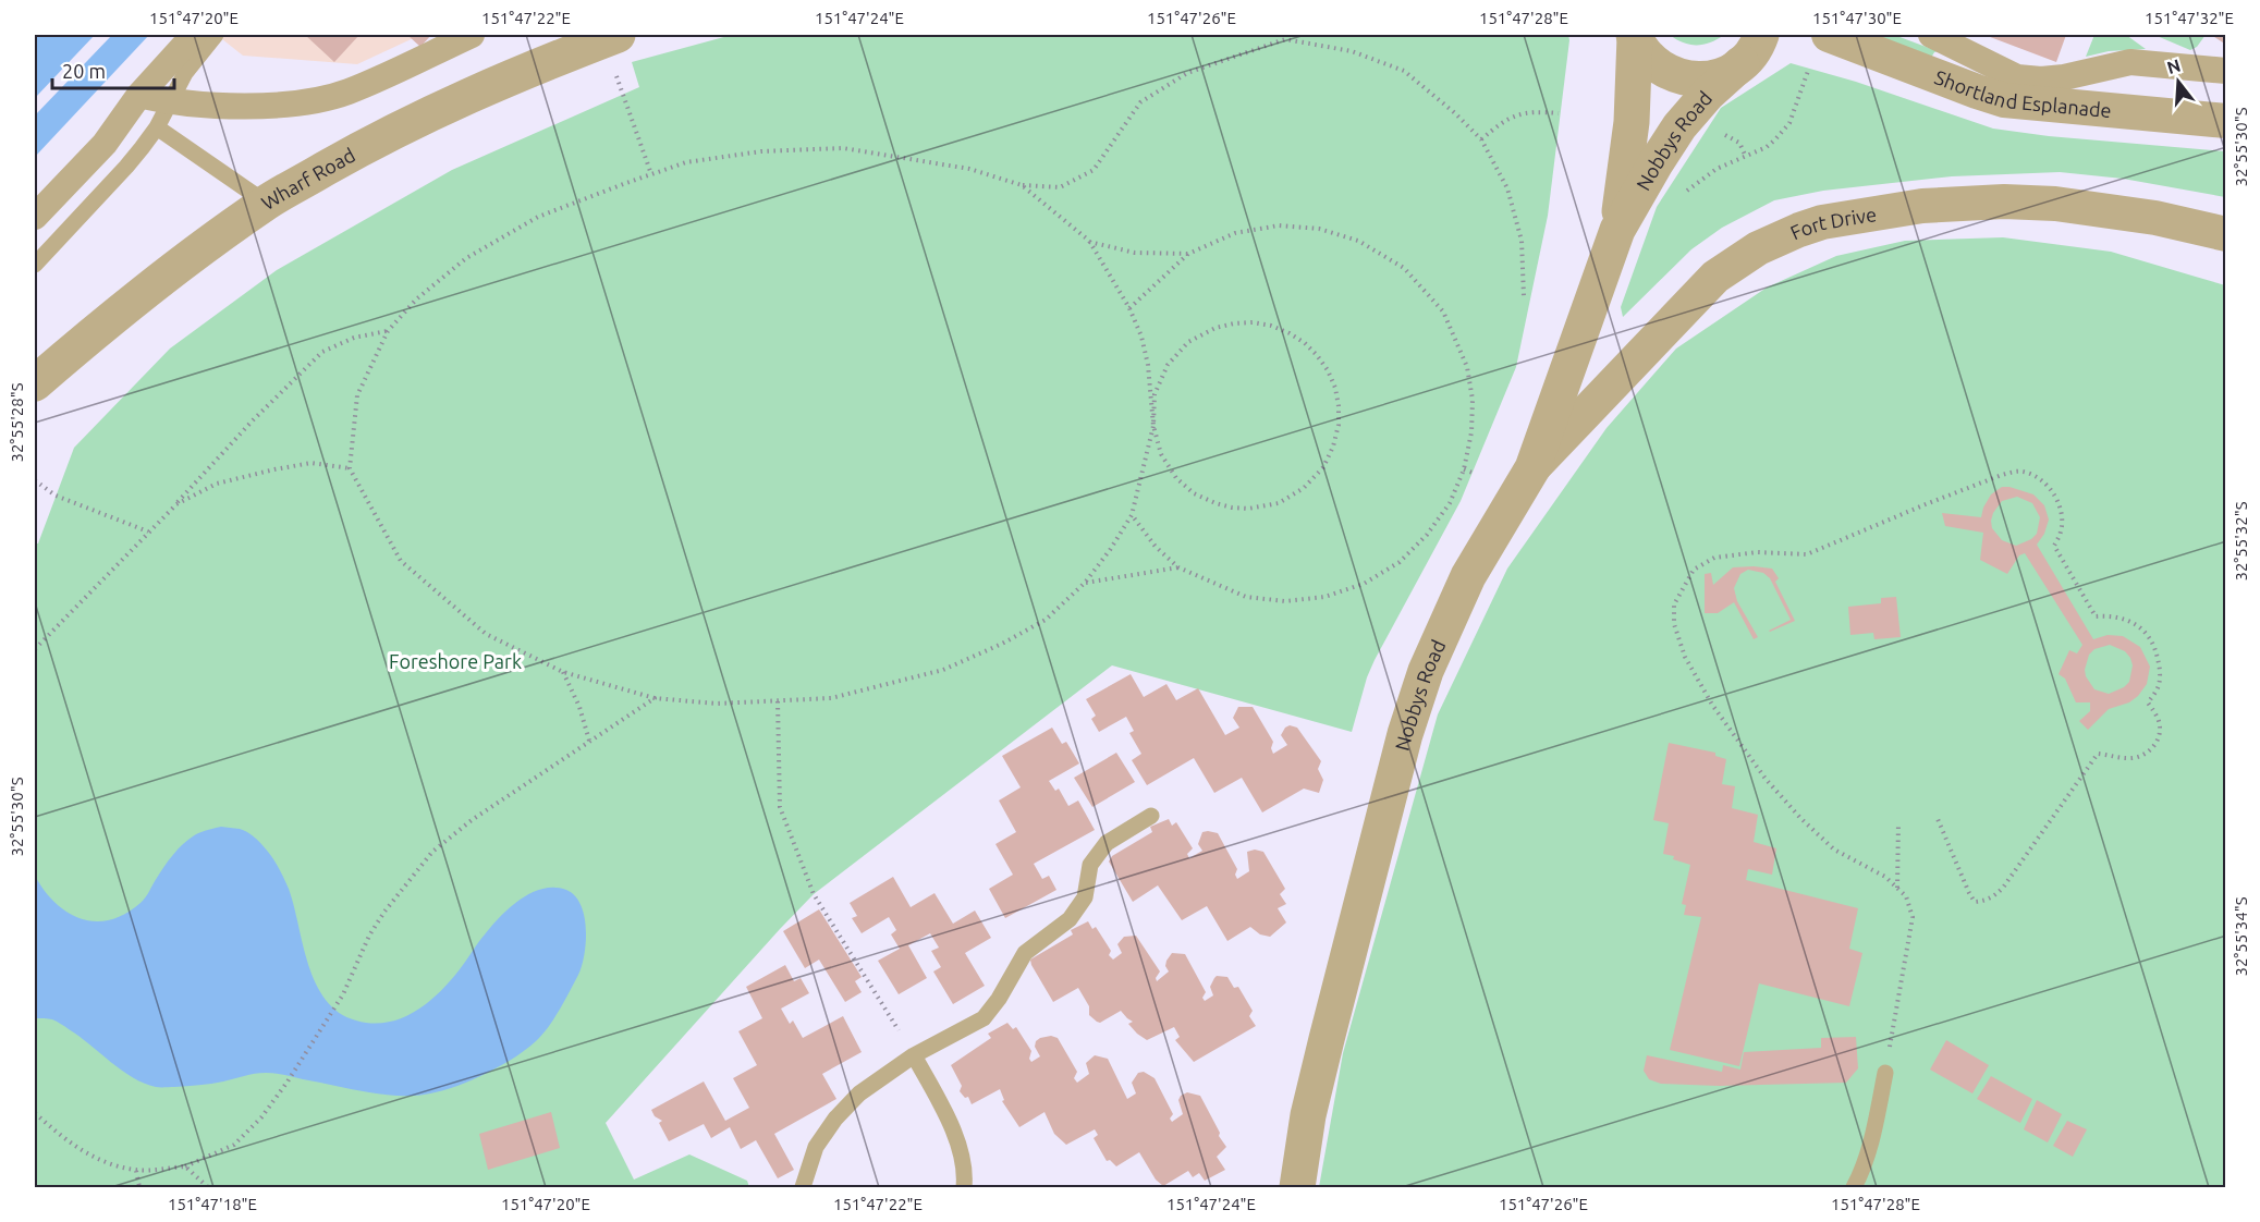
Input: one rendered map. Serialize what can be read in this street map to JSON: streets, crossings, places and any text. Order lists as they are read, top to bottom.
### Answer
{
  "streets": {
    "street": [
      "Shortland Esplanade",
      "Nobbys Road",
      "Wharf Road",
      "Fort Drive"
    ]
  },
  "crossings": [
    ["Nobbys Road", "Fort Drive"]
  ],
  "parks": ["Foreshore Park"],
  "scale_bar": "20 m",
  "north": "top",
  "coordinates": [
    "151°47'20\"E",
    "151°47'22\"E",
    "151°47'24\"E",
    "151°47'26\"E",
    "151°47'28\"E",
    "151°47'30\"E",
    "151°47'32\"E",
    "32°55'30\"S",
    "32°55'28\"S",
    "32°55'32\"S",
    "32°55'34\"S",
    "151°47'18\"E"
  ]
}
